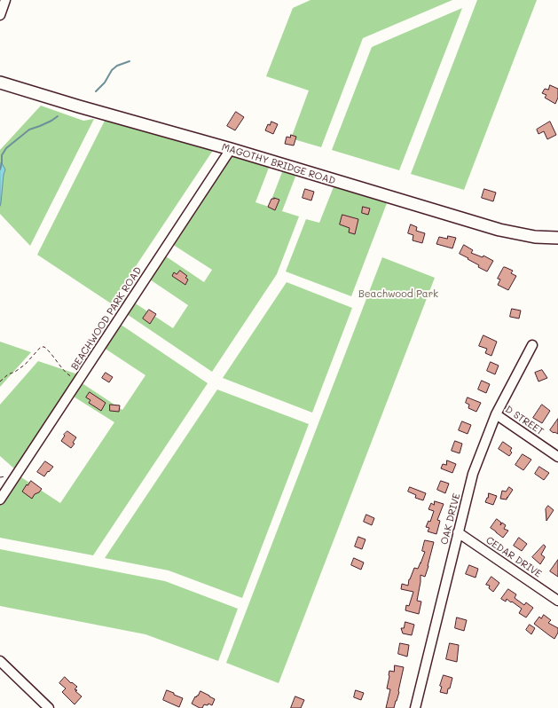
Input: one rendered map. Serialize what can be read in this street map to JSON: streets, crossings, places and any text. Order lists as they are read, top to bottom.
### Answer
{
  "streets": {
    "main road": ["MAGOTHY BRIDGE ROAD"],
    "street": [
      "BEACHWOOD PARK ROAD",
      "D STREET",
      "OAK DRIVE",
      "CEDAR DRIVE"
    ]
  },
  "crossings": [
    ["MAGOTHY BRIDGE ROAD", "BEACHWOOD PARK ROAD"],
    ["D STREET", "OAK DRIVE"],
    ["OAK DRIVE", "CEDAR DRIVE"]
  ],
  "parks": ["Beachwood Park"]
}
